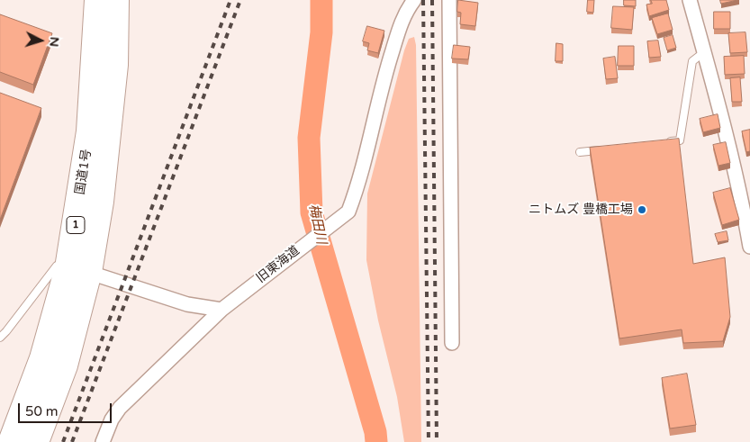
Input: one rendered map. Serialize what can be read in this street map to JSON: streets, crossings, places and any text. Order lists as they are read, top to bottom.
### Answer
{
  "streets": {
    "highway": ["国道1号", "1"],
    "street": ["旧東海道"]
  },
  "water": ["梅田川"],
  "places": ["ニトムズ 豊橋工場"],
  "scale_bar": "50 m",
  "north": "right"
}
